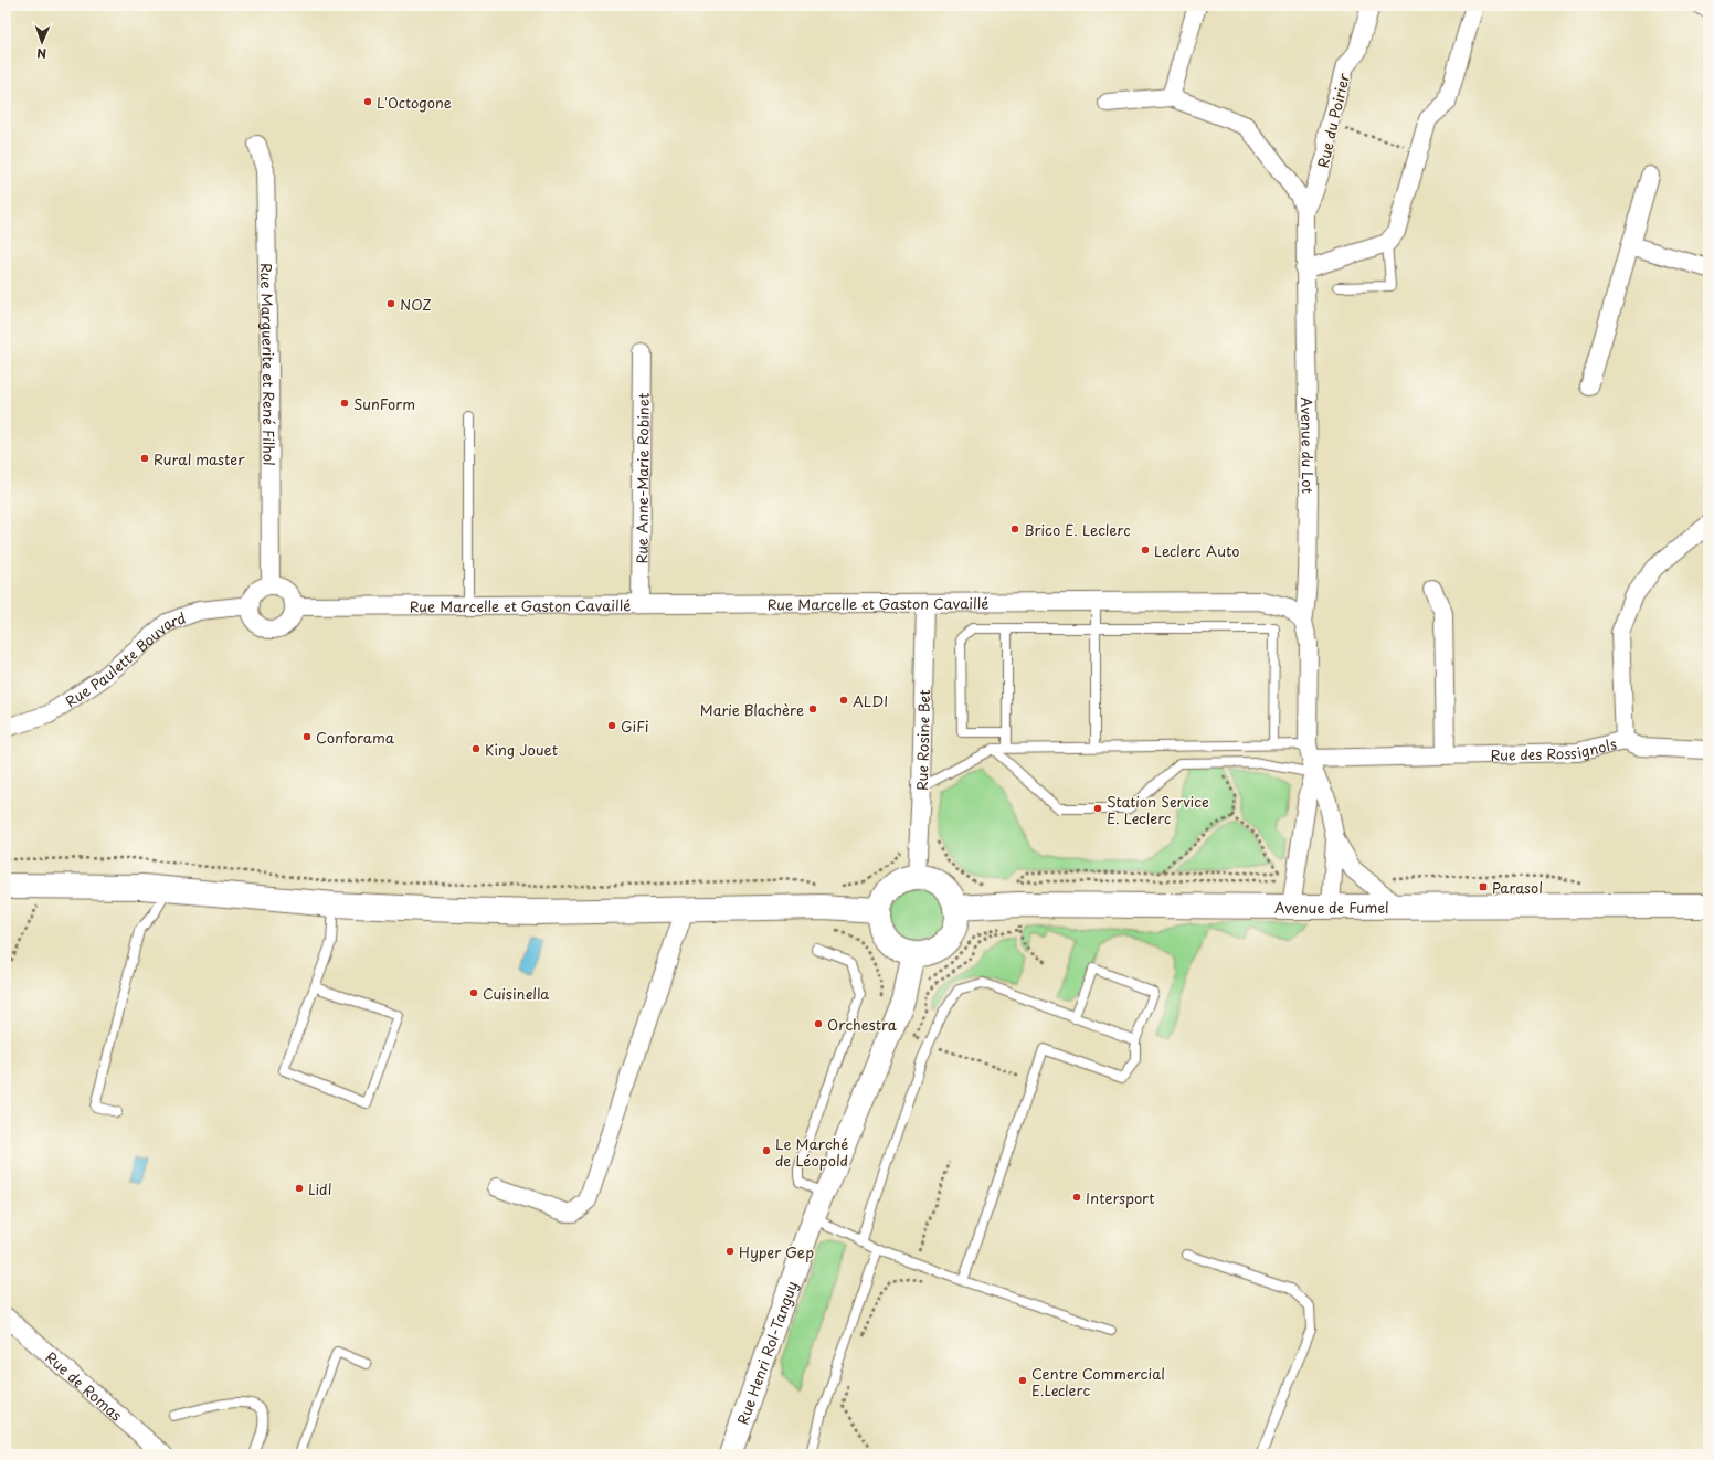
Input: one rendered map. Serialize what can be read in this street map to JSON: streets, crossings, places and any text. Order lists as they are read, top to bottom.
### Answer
{
  "streets": {
    "main road": ["Avenue de Fumel"],
    "street": [
      "Rue du Poirier",
      "Rue Marguerite et René Filhol",
      "Avenue du Lot",
      "Rue Anne-Marie Robinet",
      "Rue Marcelle et Gaston Cavaillé",
      "Rue Paulette Bouvard",
      "Rue Rosine Bet",
      "Rue des Rossignols",
      "Rue Henri Rol-Tanguy",
      "Rue de Romas"
    ]
  },
  "crossings": [
    ["Rue du Poirier", "Avenue du Lot"],
    ["Rue Marguerite et René Filhol", "Rue Marcelle et Gaston Cavaillé"],
    ["Rue Marguerite et René Filhol", "Rue Paulette Bouvard"],
    ["Avenue du Lot", "Rue Marcelle et Gaston Cavaillé"],
    ["Rue Anne-Marie Robinet", "Rue Marcelle et Gaston Cavaillé"],
    ["Rue Marcelle et Gaston Cavaillé", "Rue Paulette Bouvard"],
    ["Rue Marcelle et Gaston Cavaillé", "Rue Rosine Bet"],
    ["Rue Rosine Bet", "Avenue de Fumel"],
    ["Rue Rosine Bet", "Rue Henri Rol-Tanguy"],
    ["Avenue de Fumel", "Rue Henri Rol-Tanguy"]
  ],
  "places": {
    "other": [
      "L'Octogone",
      "NOZ",
      "SunForm",
      "Rural master",
      "Brico E. Leclerc",
      "Leclerc Auto",
      "ALDI",
      "Marie Blachère",
      "GiFi",
      "Conforama",
      "King Jouet",
      "Station Service E. Leclerc",
      "Cuisinella",
      "Orchestra",
      "Le Marché de Léopold",
      "Lidl",
      "Intersport",
      "Hyper Gep",
      "Centre Commercial E.Leclerc"
    ],
    "transit": ["Parasol"]
  },
  "north": "bottom"
}
